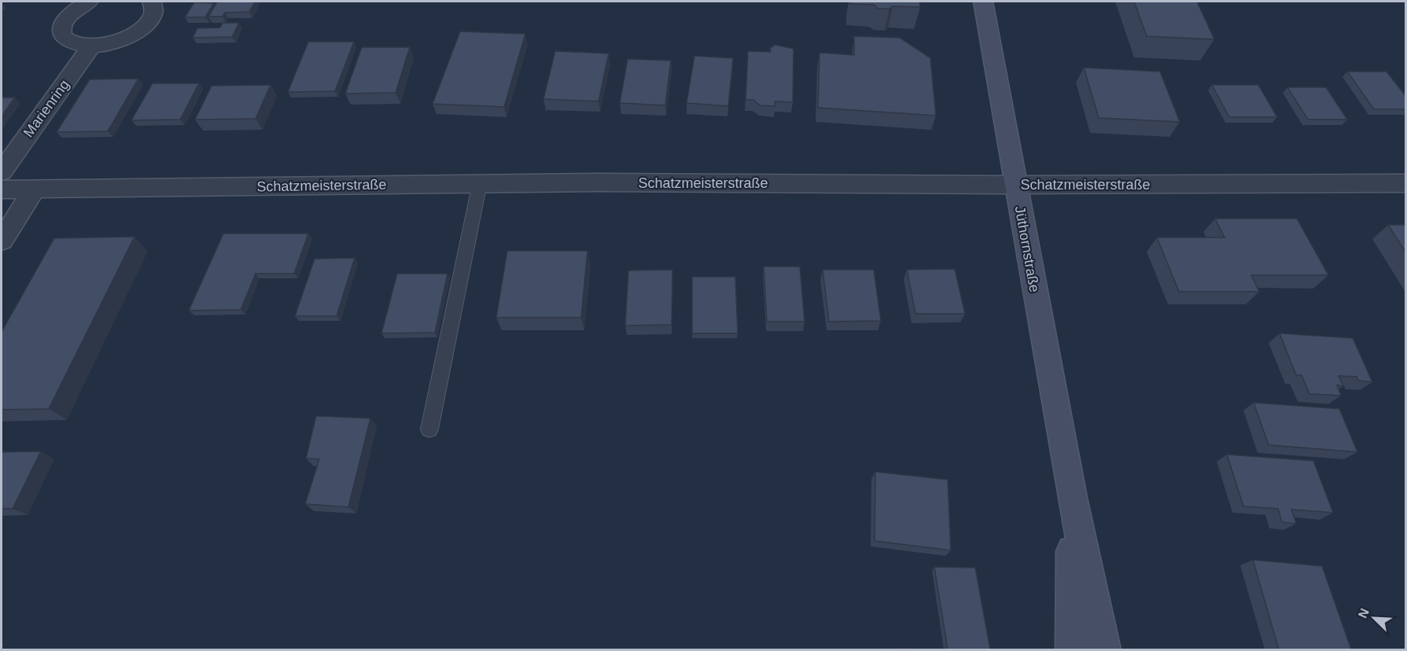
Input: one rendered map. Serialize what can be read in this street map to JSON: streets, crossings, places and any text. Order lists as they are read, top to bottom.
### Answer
{
  "streets": {
    "street": ["Marienring", "Schatzmeisterstraße", "Jüthornstraße"]
  },
  "crossings": [
    ["Schatzmeisterstraße", "Jüthornstraße"]
  ],
  "north": "top left"
}
